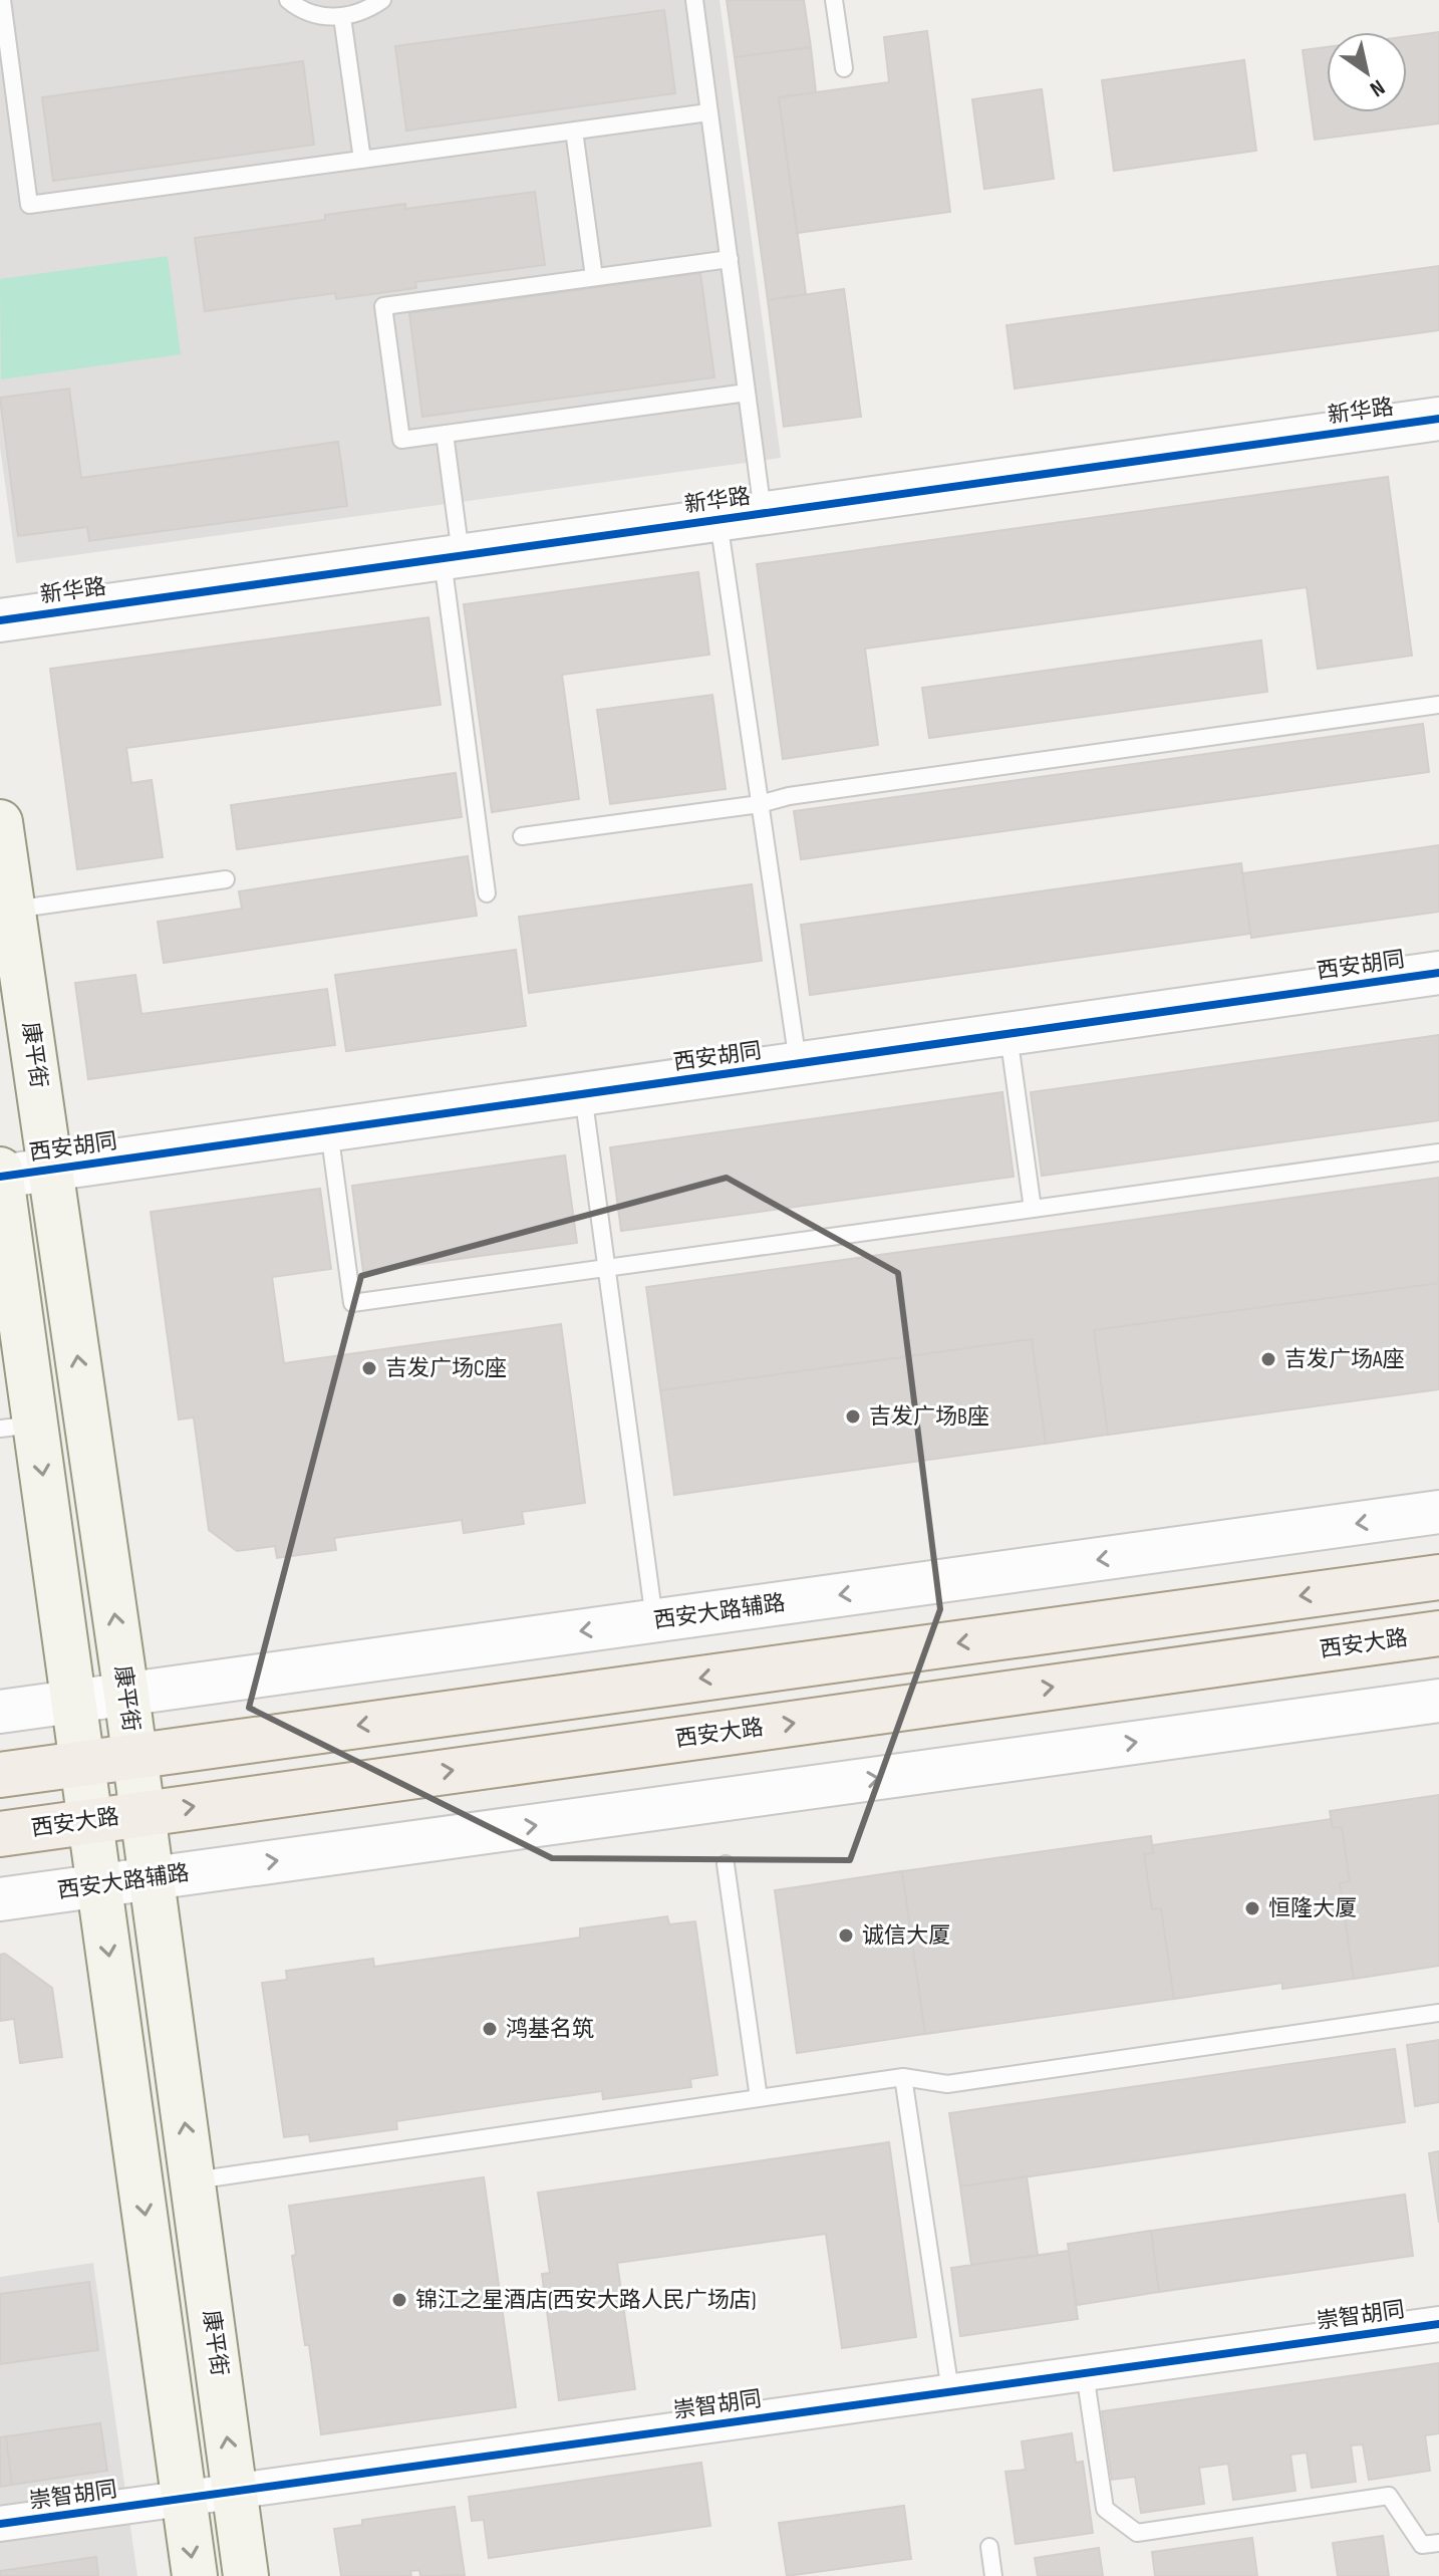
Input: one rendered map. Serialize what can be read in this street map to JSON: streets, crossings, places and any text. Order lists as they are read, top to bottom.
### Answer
{
  "streets": {
    "main road": ["康平街", "西安大路"],
    "street": [
      "新华路",
      "西安胡同",
      "西安大路辅路",
      "崇智胡同"
    ]
  },
  "crossings": [
    ["西安胡同", "康平街"],
    ["康平街", "西安大路辅路"],
    ["康平街", "西安大路"],
    ["康平街", "崇智胡同"]
  ],
  "places": [
    "吉发广场A座",
    "吉发广场C座",
    "吉发广场B座",
    "恒隆大厦",
    "诚信大厦",
    "鸿基名筑",
    "锦江之星酒店(西安大路人民广场店)"
  ],
  "north": "bottom right"
}
